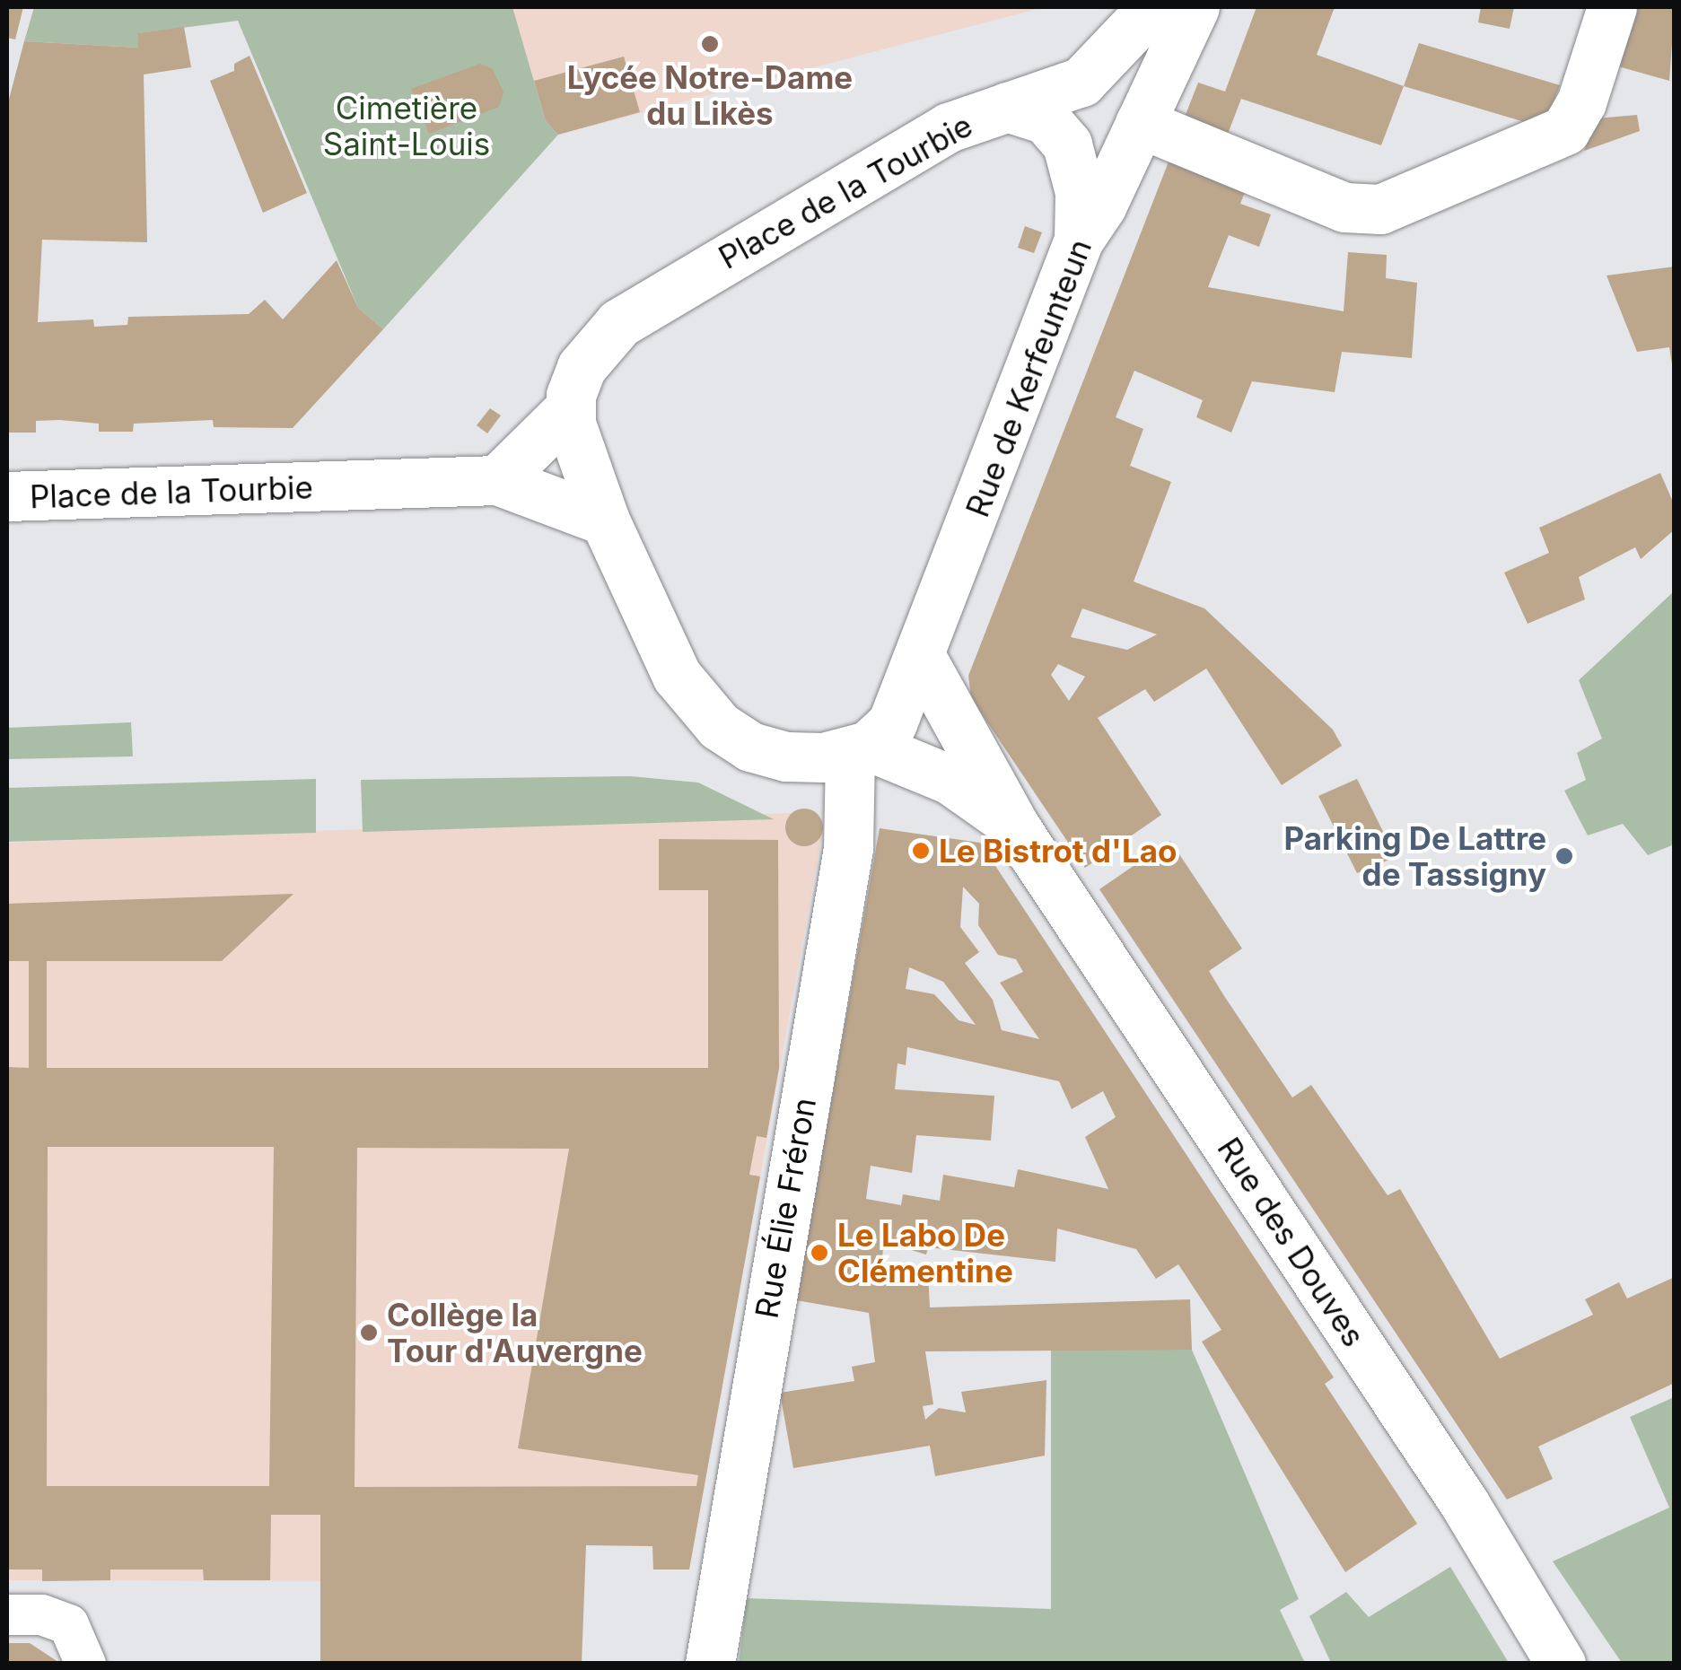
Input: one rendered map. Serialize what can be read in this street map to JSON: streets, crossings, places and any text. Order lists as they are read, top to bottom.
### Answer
{
  "streets": {
    "main road": [
      "Place de la Tourbie",
      "Rue de Kerfeunteun",
      "Rue Élie Fréron",
      "Rue des Douves"
    ]
  },
  "crossings": [
    ["Rue de Kerfeunteun", "Rue des Douves"],
    ["Rue Élie Fréron", "Rue des Douves"]
  ],
  "parks": ["Cimetière Saint-Louis"],
  "places": [
    "Lycée Notre-Dame du Likès",
    "Le Bistrot d'Lao",
    "Parking De Lattre de Tassigny",
    "Le Labo De Clémentine",
    "Collège la Tour d'Auvergne"
  ]
}
